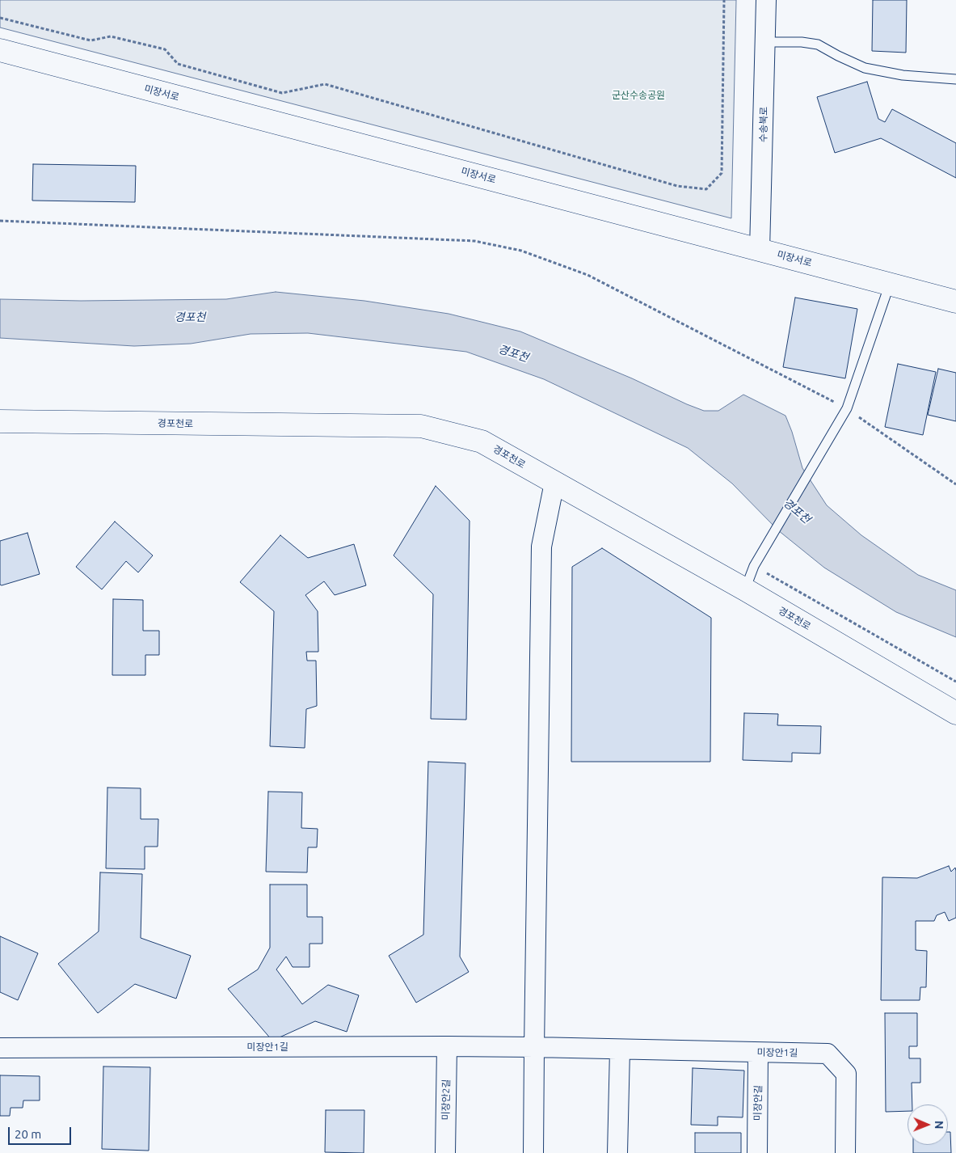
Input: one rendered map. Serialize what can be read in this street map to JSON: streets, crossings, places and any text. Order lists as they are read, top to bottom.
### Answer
{
  "streets": {
    "street": [
      "미장서로",
      "수송북로",
      "경포천로",
      "미장안1길",
      "미장안2길",
      "미장안길"
    ]
  },
  "crossings": [
    ["미장서로", "수송북로"],
    ["미장안1길", "미장안2길"],
    ["미장안1길", "미장안길"]
  ],
  "water": ["경포천"],
  "parks": ["군산수송공원"],
  "scale_bar": "20 m",
  "north": "right"
}
